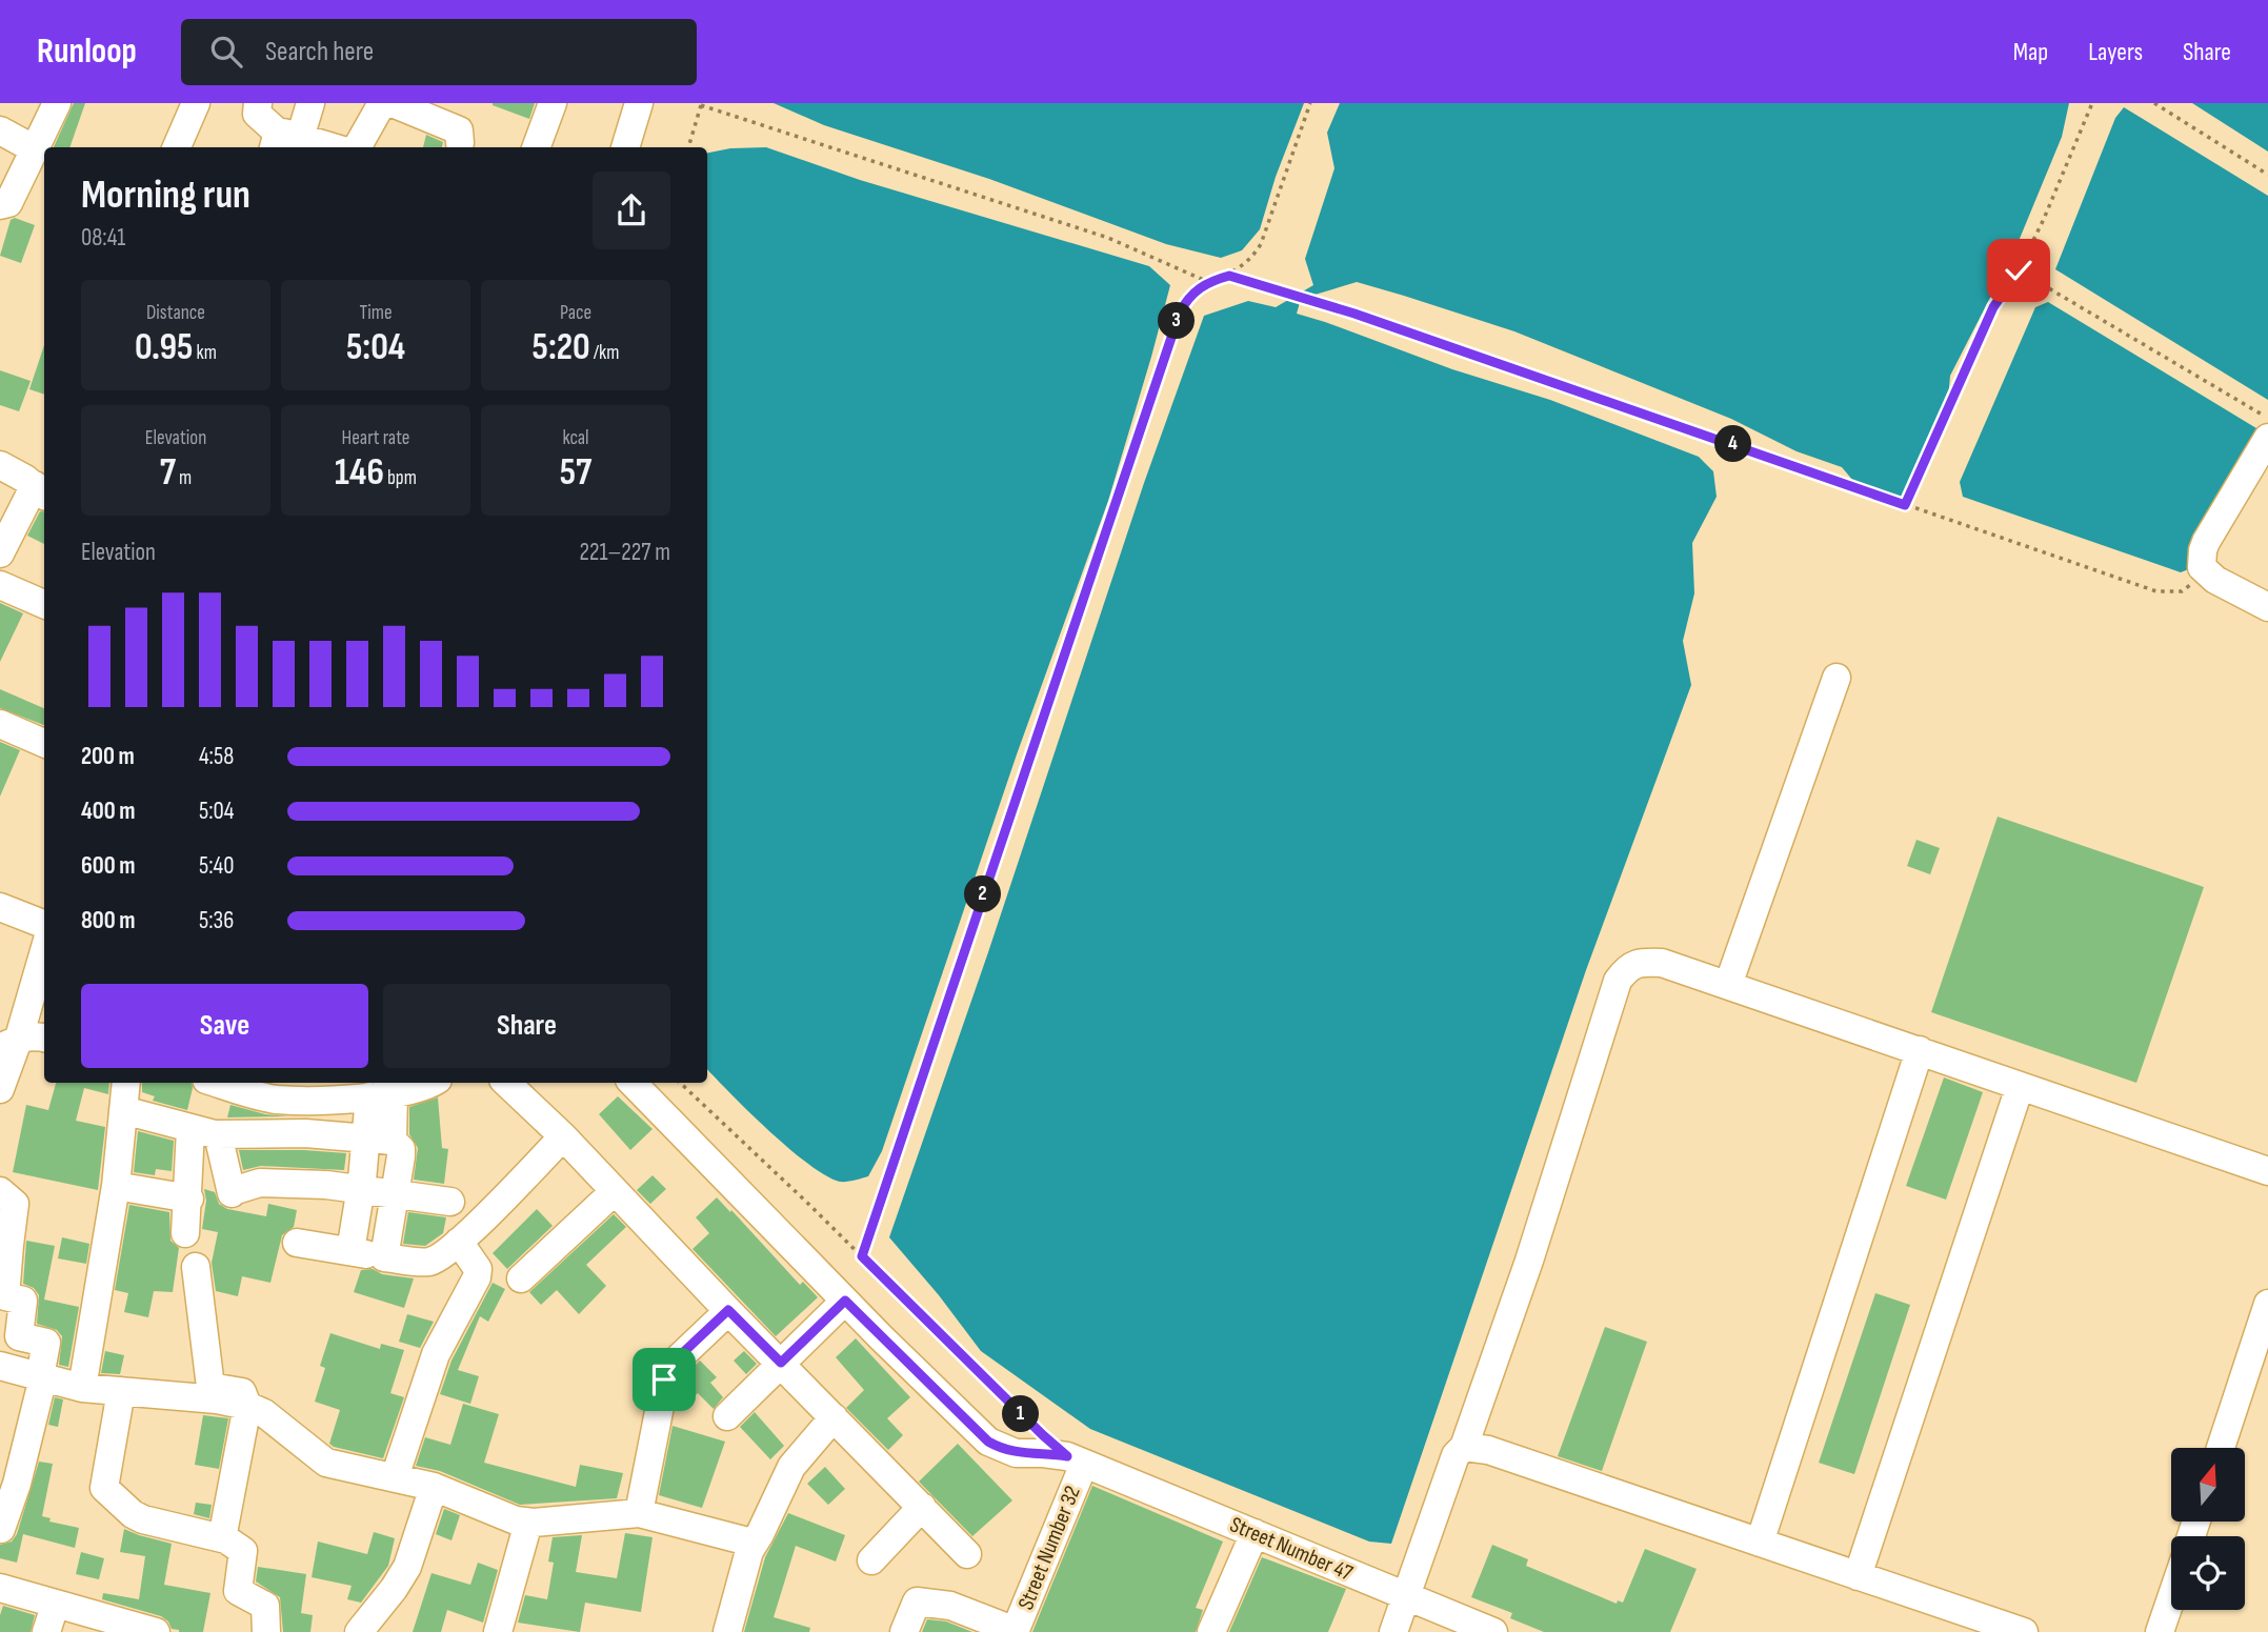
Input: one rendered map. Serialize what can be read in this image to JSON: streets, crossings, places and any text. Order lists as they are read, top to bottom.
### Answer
{
  "streets": {
    "street": ["Street Number 32", "Street Number 47"]
  },
  "crossings": [
    ["Street Number 32", "Street Number 47"]
  ],
  "north": "top",
  "page": {
    "header": "Runloop",
    "search": "Search here",
    "nav": ["Map", "Layers", "Share"],
    "heading": ["Morning run", "08:41"],
    "stats": [
      ["Distance", "0.95 km"],
      ["Time", "5:04"],
      ["Pace", "5:20 /km"],
      ["Elevation", "7 m"],
      ["Heart rate", "146 bpm"],
      ["kcal", "57"]
    ],
    "pins": [
      "3",
      "4",
      "2",
      "1"
    ],
    "chart": ["Elevation", "221–227 m"],
    "list": [
      {
        "name": "200 m",
        "note": "4:58"
      },
      {
        "name": "400 m",
        "note": "5:04"
      },
      {
        "name": "600 m",
        "note": "5:40"
      },
      {
        "name": "800 m",
        "note": "5:36"
      }
    ],
    "buttons": ["Save", "Share"]
  }
}
